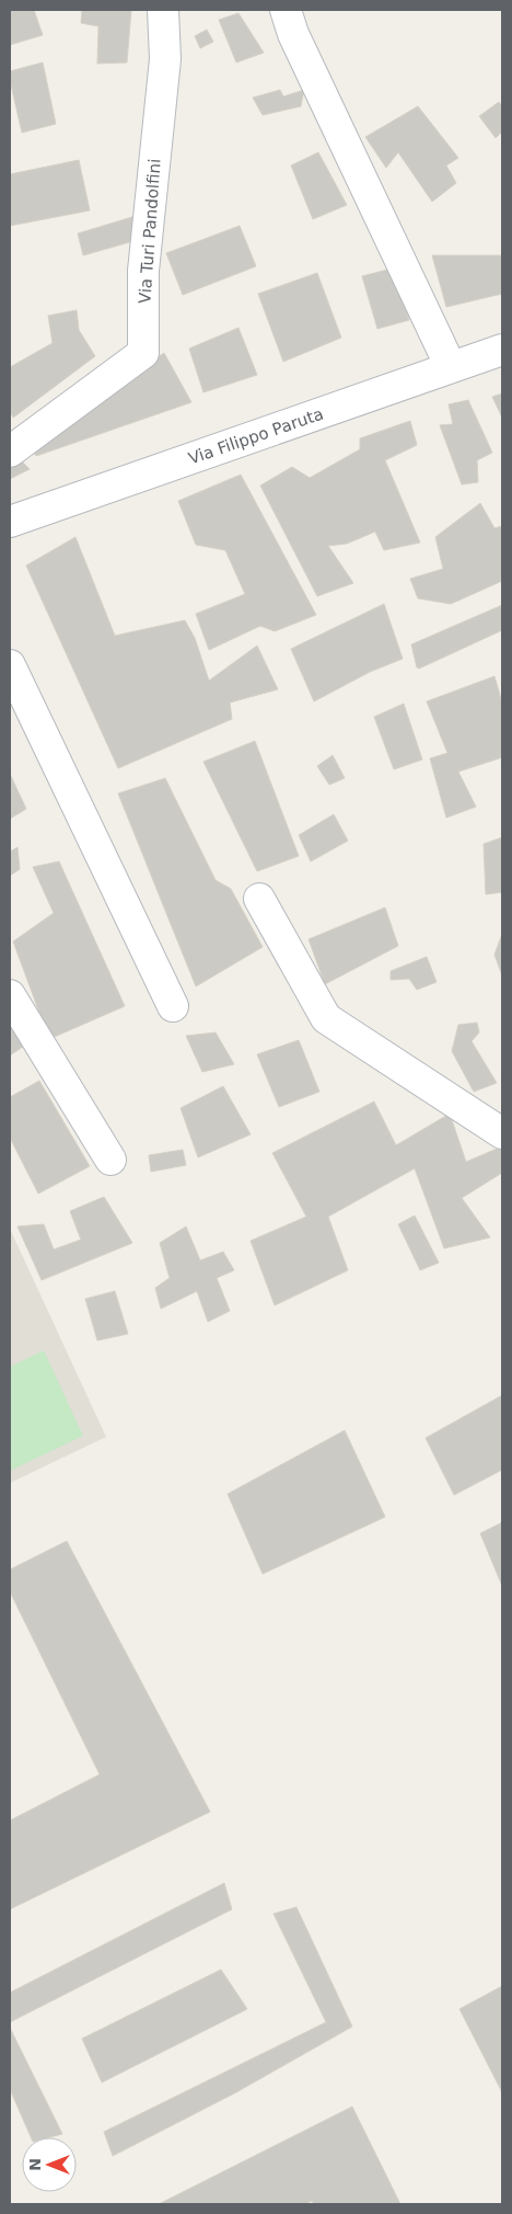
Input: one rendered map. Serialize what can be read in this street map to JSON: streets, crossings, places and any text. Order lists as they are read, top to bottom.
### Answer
{
  "streets": {
    "street": ["Via Turi Pandolfini", "Via Filippo Paruta"]
  },
  "north": "left"
}
